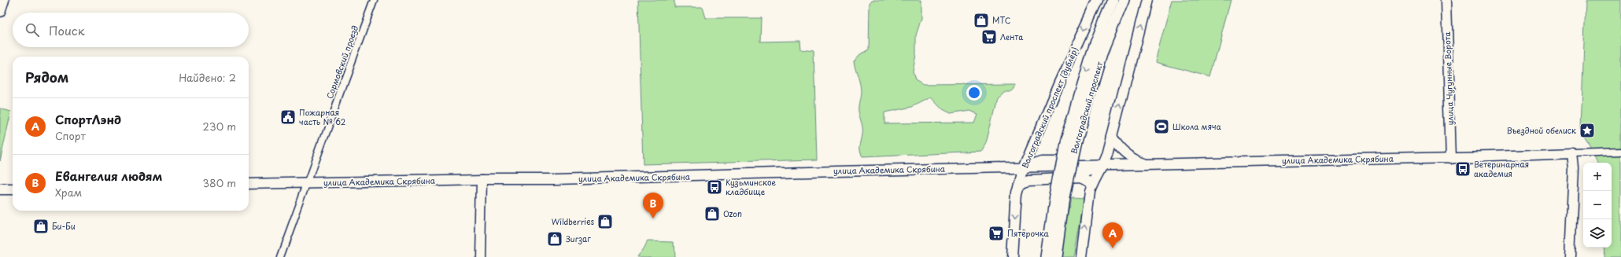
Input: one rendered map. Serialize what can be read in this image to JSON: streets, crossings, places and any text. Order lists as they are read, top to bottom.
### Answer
{
  "streets": {
    "main road": [
      "улица Чугунные Ворота",
      "Волгоградский проспект (дублёр)",
      "Волгоградский проспект",
      "улица Академика Скрябина"
    ],
    "street": ["Сормовский проезд"]
  },
  "crossings": [
    ["Сормовский проезд", "улица Академика Скрябина"],
    ["улица Чугунные Ворота", "улица Академика Скрябина"],
    ["Волгоградский проспект (дублёр)", "улица Академика Скрябина"]
  ],
  "places": {
    "shop": [
      "МТС",
      "Ozon",
      "Wildberries",
      "Би-Би",
      "Зигзаг"
    ],
    "supermarket": ["Лента", "Пятёрочка"],
    "public building": ["Пожарная часть № 62"],
    "sports": ["Школа мяча"],
    "place": ["Въездной обелиск"],
    "bus stop": ["Ветеринарная академия", "Кузьминское кладбище"]
  },
  "page": {
    "search": "Поиск",
    "heading": ["Рядом", "Найдено: 2"],
    "list": [
      {
        "mark": "A",
        "name": "СпортЛэнд",
        "note": "Спорт",
        "value": "230 m"
      },
      {
        "mark": "B",
        "name": "Евангелия людям",
        "note": "Храм",
        "value": "380 m"
      }
    ],
    "map_buttons": ["+", "−"],
    "pins": ["B", "A"]
  }
}
